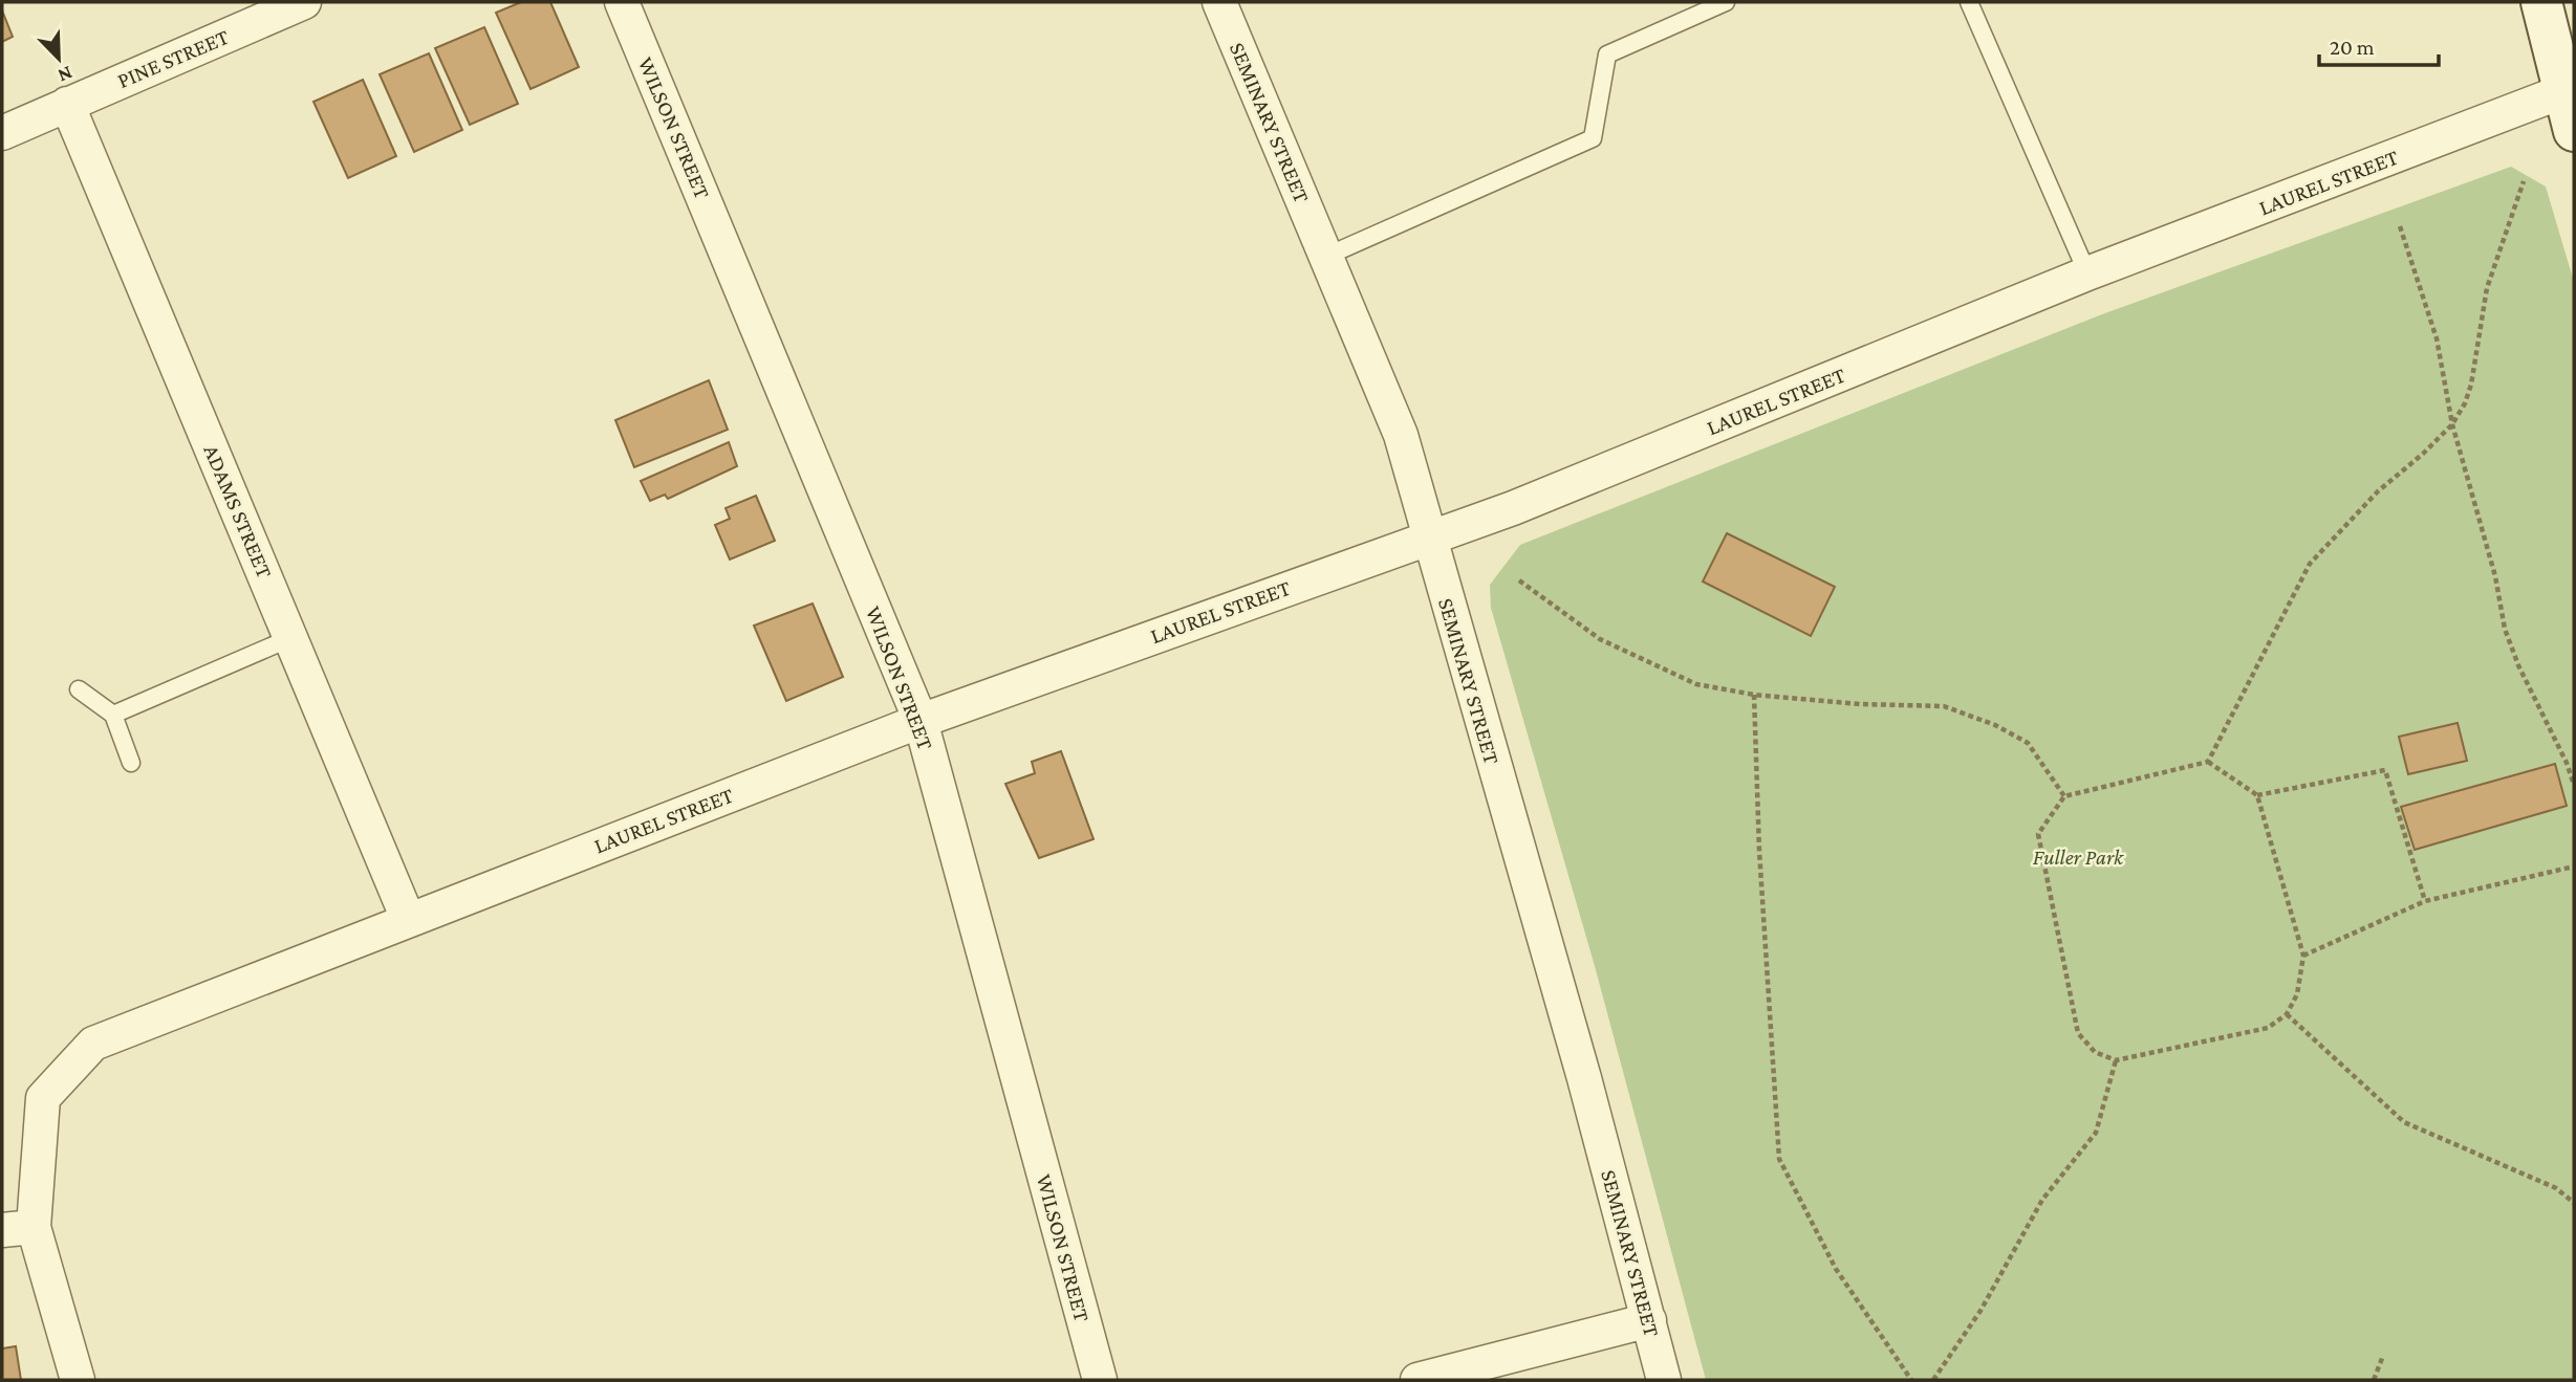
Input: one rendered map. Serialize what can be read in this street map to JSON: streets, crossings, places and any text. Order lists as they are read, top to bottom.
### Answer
{
  "streets": {
    "street": [
      "PINE STREET",
      "SEMINARY STREET",
      "WILSON STREET",
      "LAUREL STREET",
      "ADAMS STREET"
    ]
  },
  "crossings": [
    ["PINE STREET", "ADAMS STREET"],
    ["SEMINARY STREET", "LAUREL STREET"],
    ["WILSON STREET", "LAUREL STREET"],
    ["LAUREL STREET", "ADAMS STREET"]
  ],
  "parks": ["Fuller Park"],
  "scale_bar": "20 m",
  "north": "bottom right"
}
